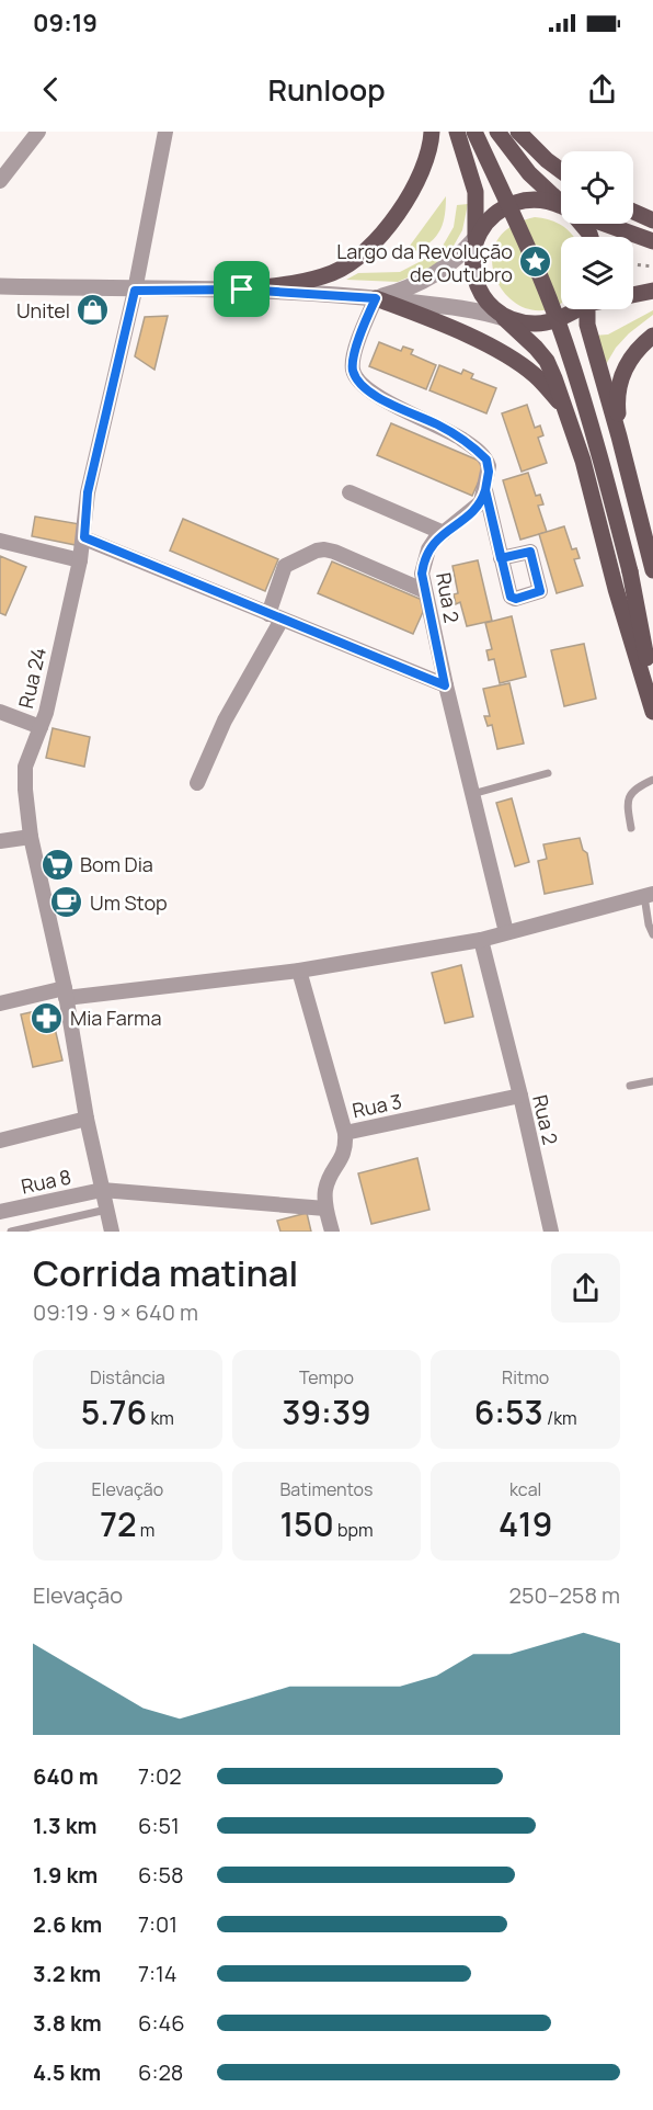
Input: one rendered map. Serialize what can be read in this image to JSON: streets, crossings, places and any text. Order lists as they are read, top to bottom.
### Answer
{
  "streets": {
    "street": [
      "Rua 2",
      "Rua 24",
      "Rua 3",
      "Rua 8"
    ]
  },
  "crossings": [
    ["Rua 2", "Rua 3"],
    ["Rua 24", "Rua 8"],
    ["Rua 3", "Rua 8"]
  ],
  "places": {
    "place": ["Largo da Revolução de Outubro"],
    "shop": ["Unitel"],
    "supermarket": ["Bom Dia"],
    "cafe": ["Um Stop"],
    "pharmacy": ["Mia Farma"]
  },
  "page": {
    "status": "09:19",
    "header": "Runloop",
    "heading": ["Corrida matinal", "09:19 · 9 × 640 m"],
    "stats": [
      ["Distância", "5.76 km"],
      ["Tempo", "39:39"],
      ["Ritmo", "6:53 /km"],
      ["Elevação", "72 m"],
      ["Batimentos", "150 bpm"],
      ["kcal", "419"]
    ],
    "chart": ["Elevação", "250–258 m"],
    "list": [
      {
        "name": "640 m",
        "note": "7:02"
      },
      {
        "name": "1.3 km",
        "note": "6:51"
      },
      {
        "name": "1.9 km",
        "note": "6:58"
      },
      {
        "name": "2.6 km",
        "note": "7:01"
      },
      {
        "name": "3.2 km",
        "note": "7:14"
      },
      {
        "name": "3.8 km",
        "note": "6:46"
      },
      {
        "name": "4.5 km",
        "note": "6:28"
      }
    ]
  }
}
